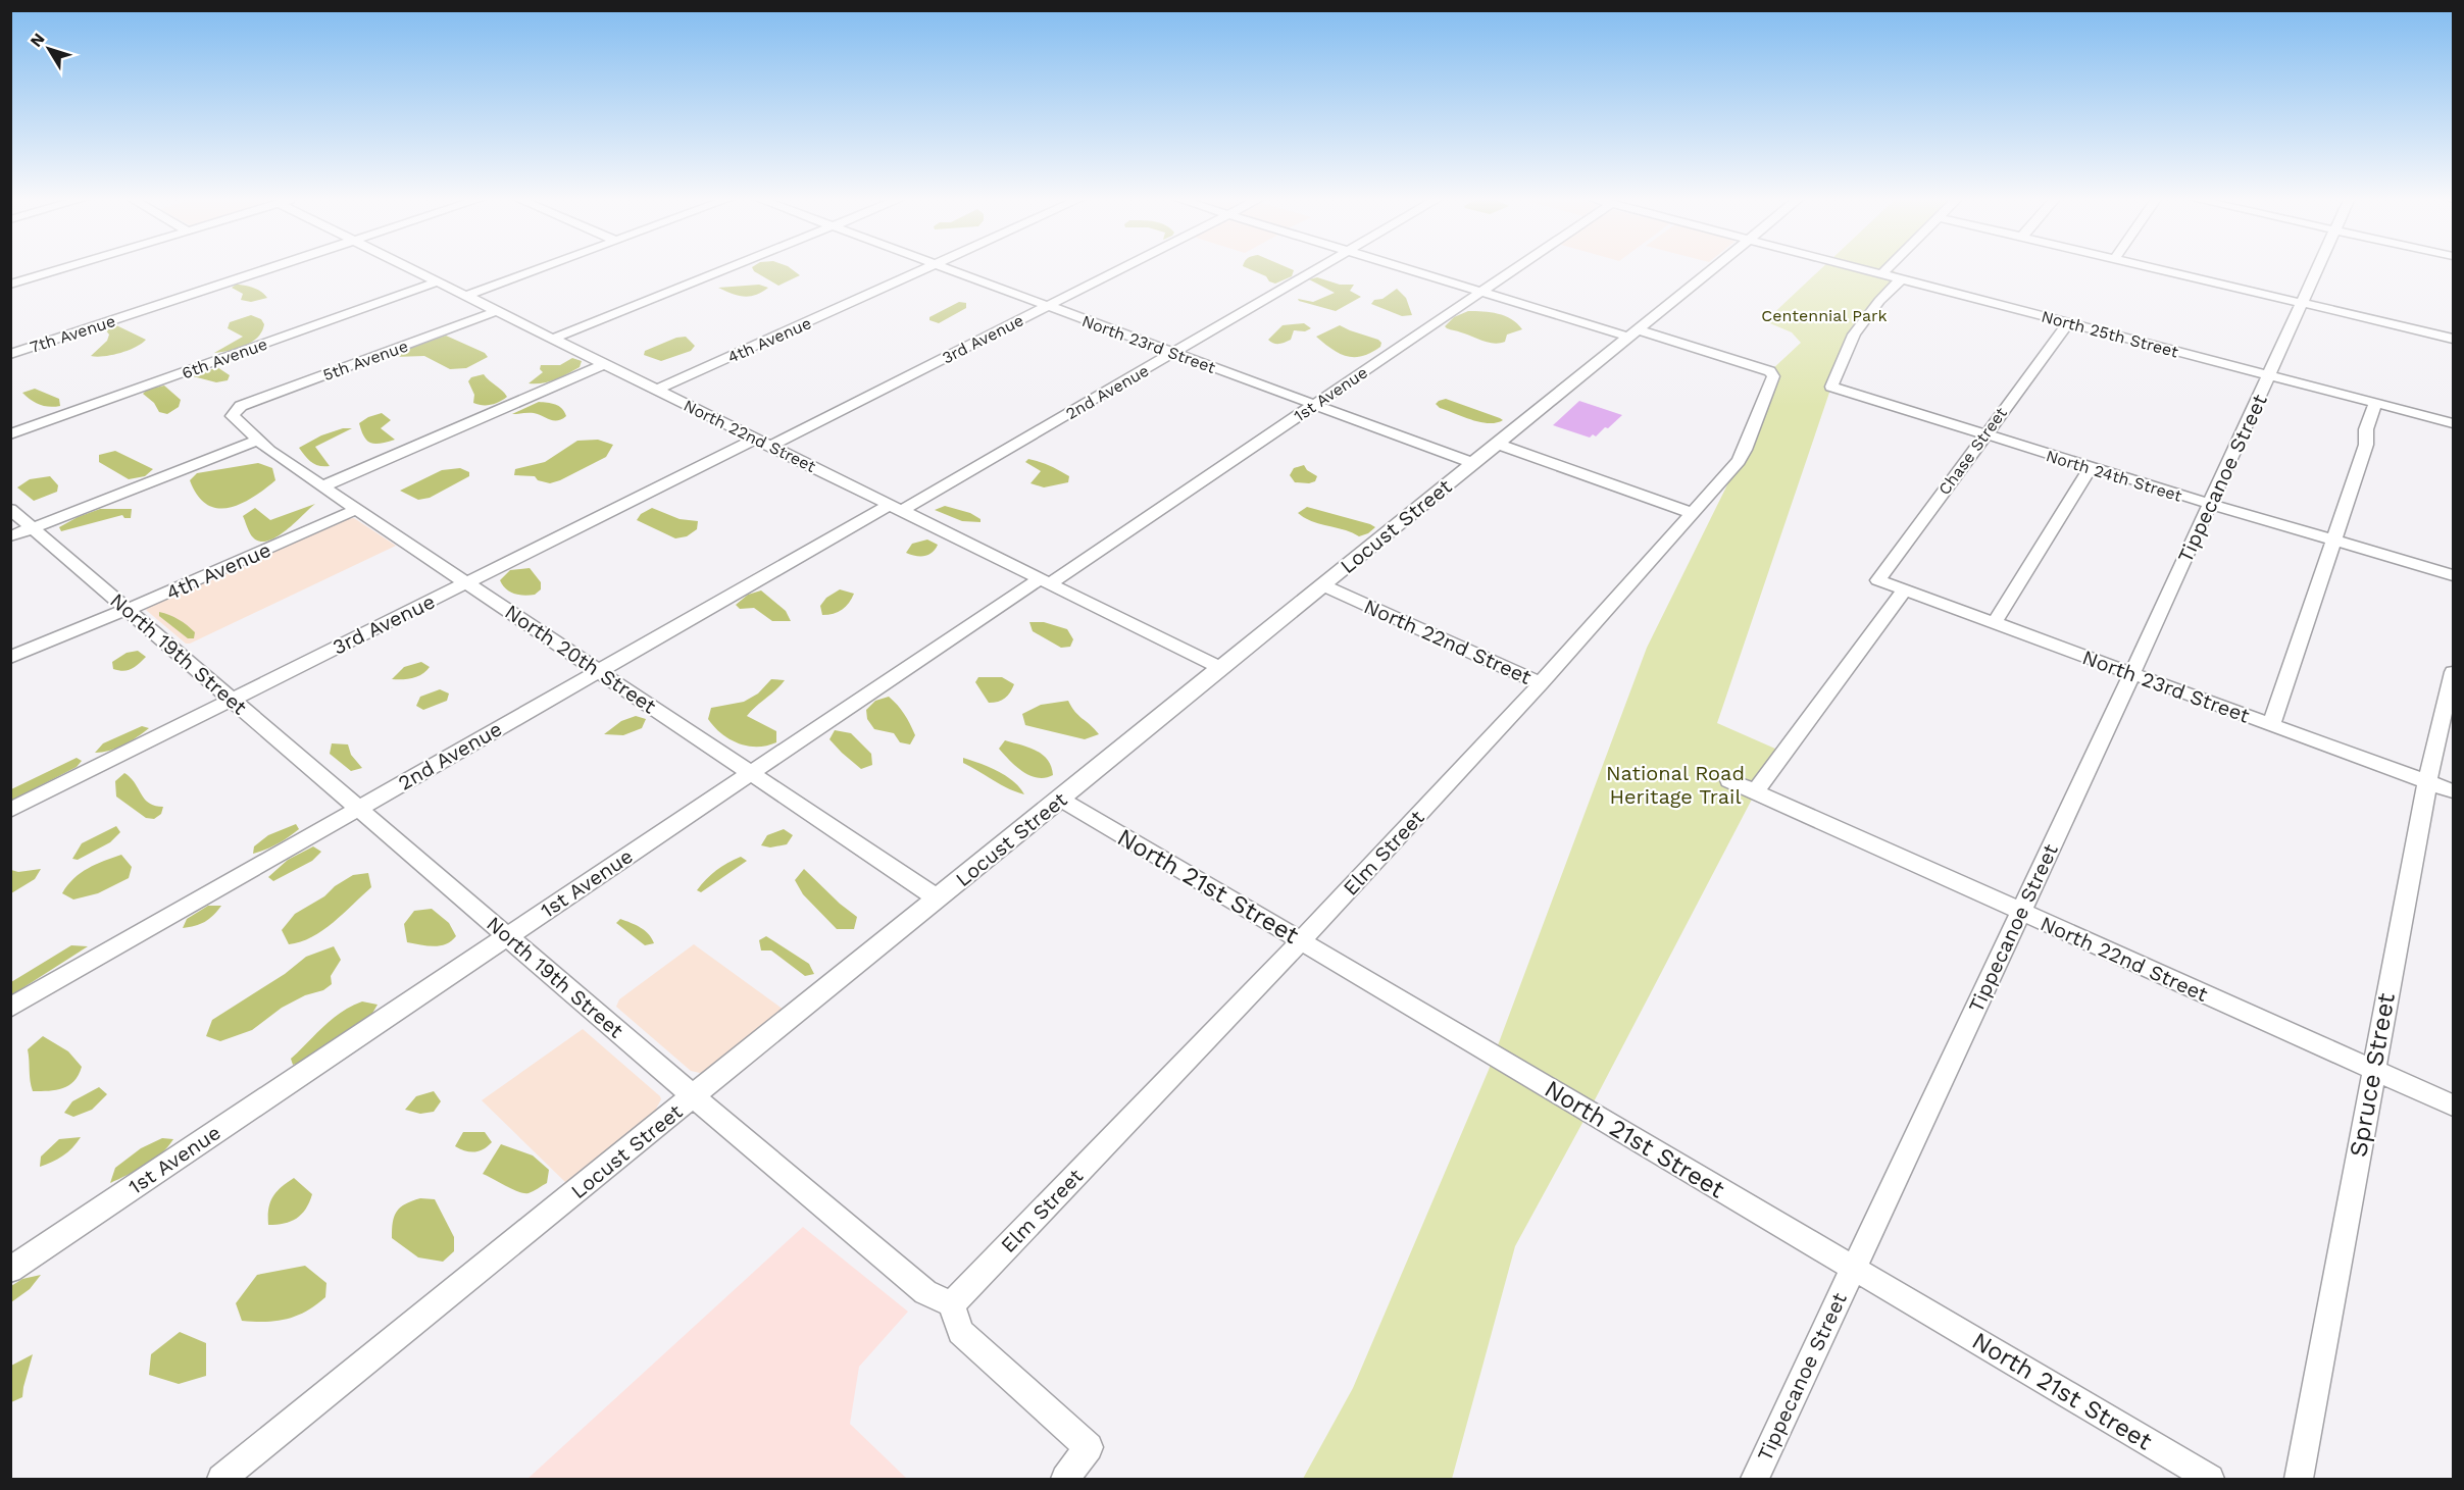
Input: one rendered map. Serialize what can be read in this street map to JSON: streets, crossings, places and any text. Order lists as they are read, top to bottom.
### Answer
{
  "streets": {
    "street": [
      "7th Avenue",
      "North 25th Street",
      "3rd Avenue",
      "4th Avenue",
      "North 23rd Street",
      "6th Avenue",
      "5th Avenue",
      "2nd Avenue",
      "1st Avenue",
      "North 22nd Street",
      "Chase Street",
      "North 24th Street",
      "Tippecanoe Street",
      "Locust Street",
      "North 19th Street",
      "North 20th Street",
      "Elm Street",
      "North 21st Street",
      "Spruce Street"
    ]
  },
  "crossings": [
    ["North 25th Street", "Chase Street"],
    ["North 25th Street", "North 24th Street"],
    ["North 25th Street", "Tippecanoe Street"],
    ["3rd Avenue", "North 23rd Street"],
    ["3rd Avenue", "North 22nd Street"],
    ["3rd Avenue", "North 19th Street"],
    ["3rd Avenue", "North 20th Street"],
    ["4th Avenue", "North 22nd Street"],
    ["4th Avenue", "North 19th Street"],
    ["4th Avenue", "North 20th Street"],
    ["North 23rd Street", "2nd Avenue"],
    ["North 23rd Street", "1st Avenue"],
    ["North 23rd Street", "Chase Street"],
    ["North 23rd Street", "Tippecanoe Street"],
    ["North 23rd Street", "Locust Street"],
    ["North 23rd Street", "Spruce Street"],
    ["6th Avenue", "North 22nd Street"],
    ["5th Avenue", "North 22nd Street"],
    ["5th Avenue", "North 20th Street"],
    ["2nd Avenue", "North 22nd Street"],
    ["2nd Avenue", "North 19th Street"],
    ["2nd Avenue", "North 20th Street"],
    ["1st Avenue", "North 22nd Street"],
    ["1st Avenue", "North 19th Street"],
    ["1st Avenue", "North 20th Street"],
    ["North 22nd Street", "Tippecanoe Street"],
    ["North 22nd Street", "Locust Street"],
    ["North 22nd Street", "Elm Street"],
    ["North 22nd Street", "Spruce Street"],
    ["Chase Street", "North 24th Street"],
    ["North 24th Street", "Tippecanoe Street"],
    ["Tippecanoe Street", "North 21st Street"],
    ["Locust Street", "North 19th Street"],
    ["Locust Street", "North 20th Street"],
    ["Locust Street", "Elm Street"],
    ["Locust Street", "North 21st Street"],
    ["North 19th Street", "Elm Street"],
    ["Elm Street", "North 21st Street"]
  ],
  "parks": ["Centennial Park", "National Road Heritage Trail"],
  "north": "top left"
}
